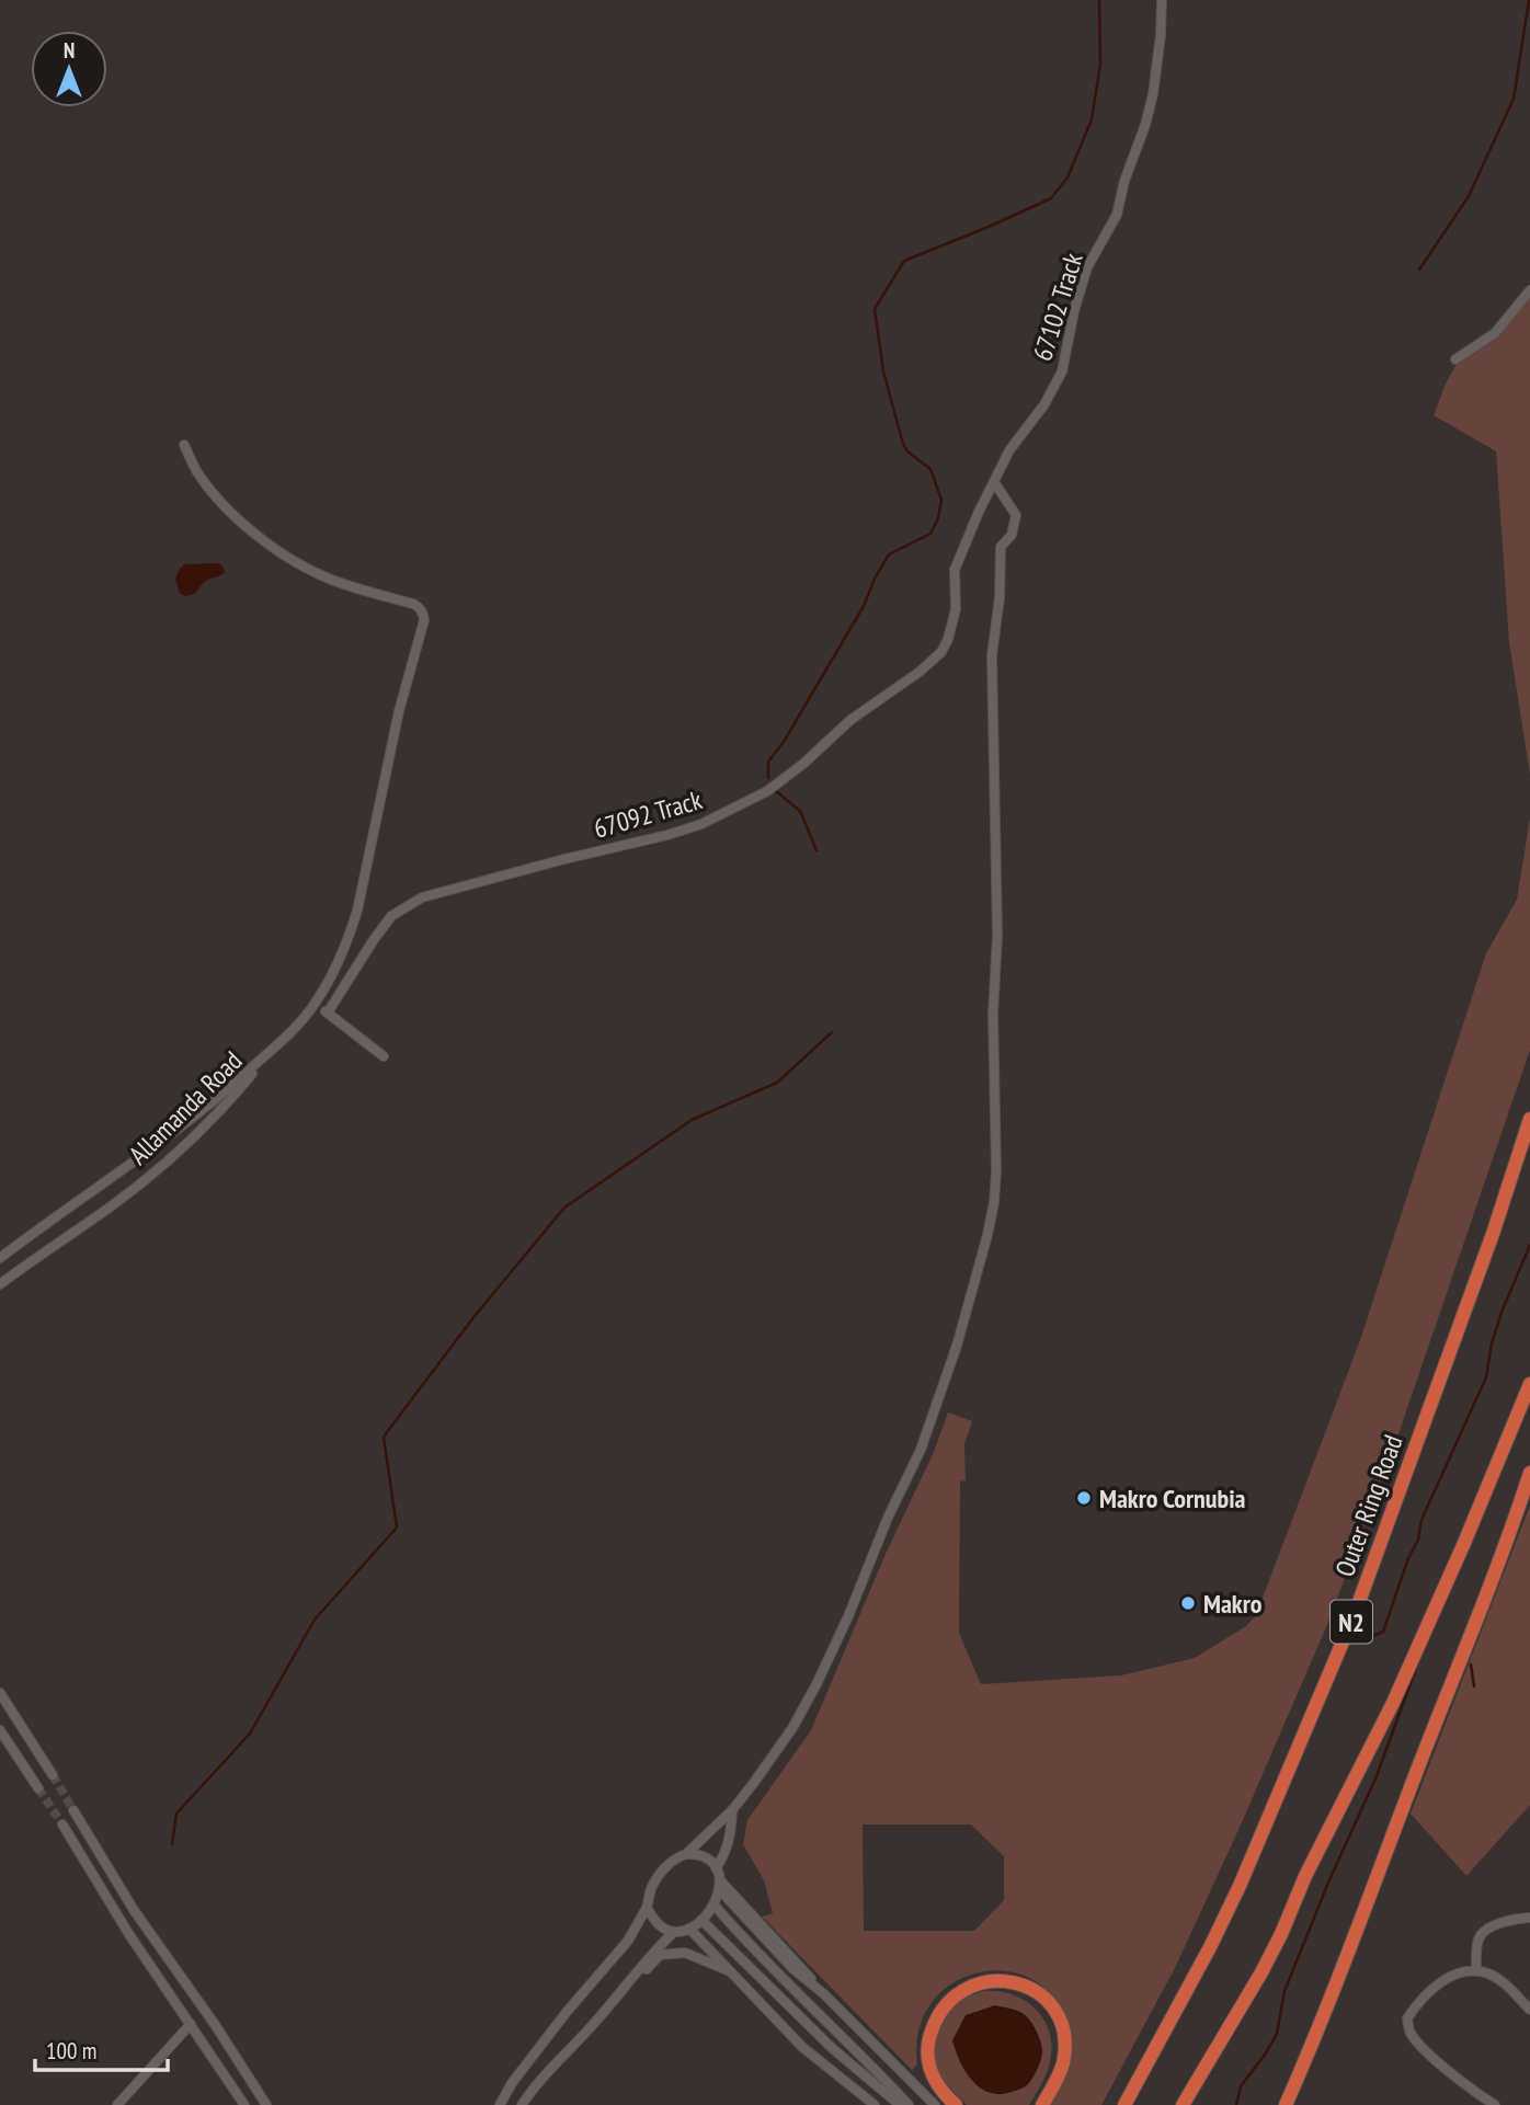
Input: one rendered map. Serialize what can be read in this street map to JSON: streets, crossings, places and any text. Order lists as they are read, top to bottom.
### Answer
{
  "streets": {
    "highway": ["Outer Ring Road", "N2"],
    "street": ["67102 Track", "67092 Track", "Allamanda Road"]
  },
  "crossings": [
    ["67102 Track", "67092 Track"]
  ],
  "places": ["Makro Cornubia", "Makro"],
  "scale_bar": "100 m",
  "north": "top"
}
